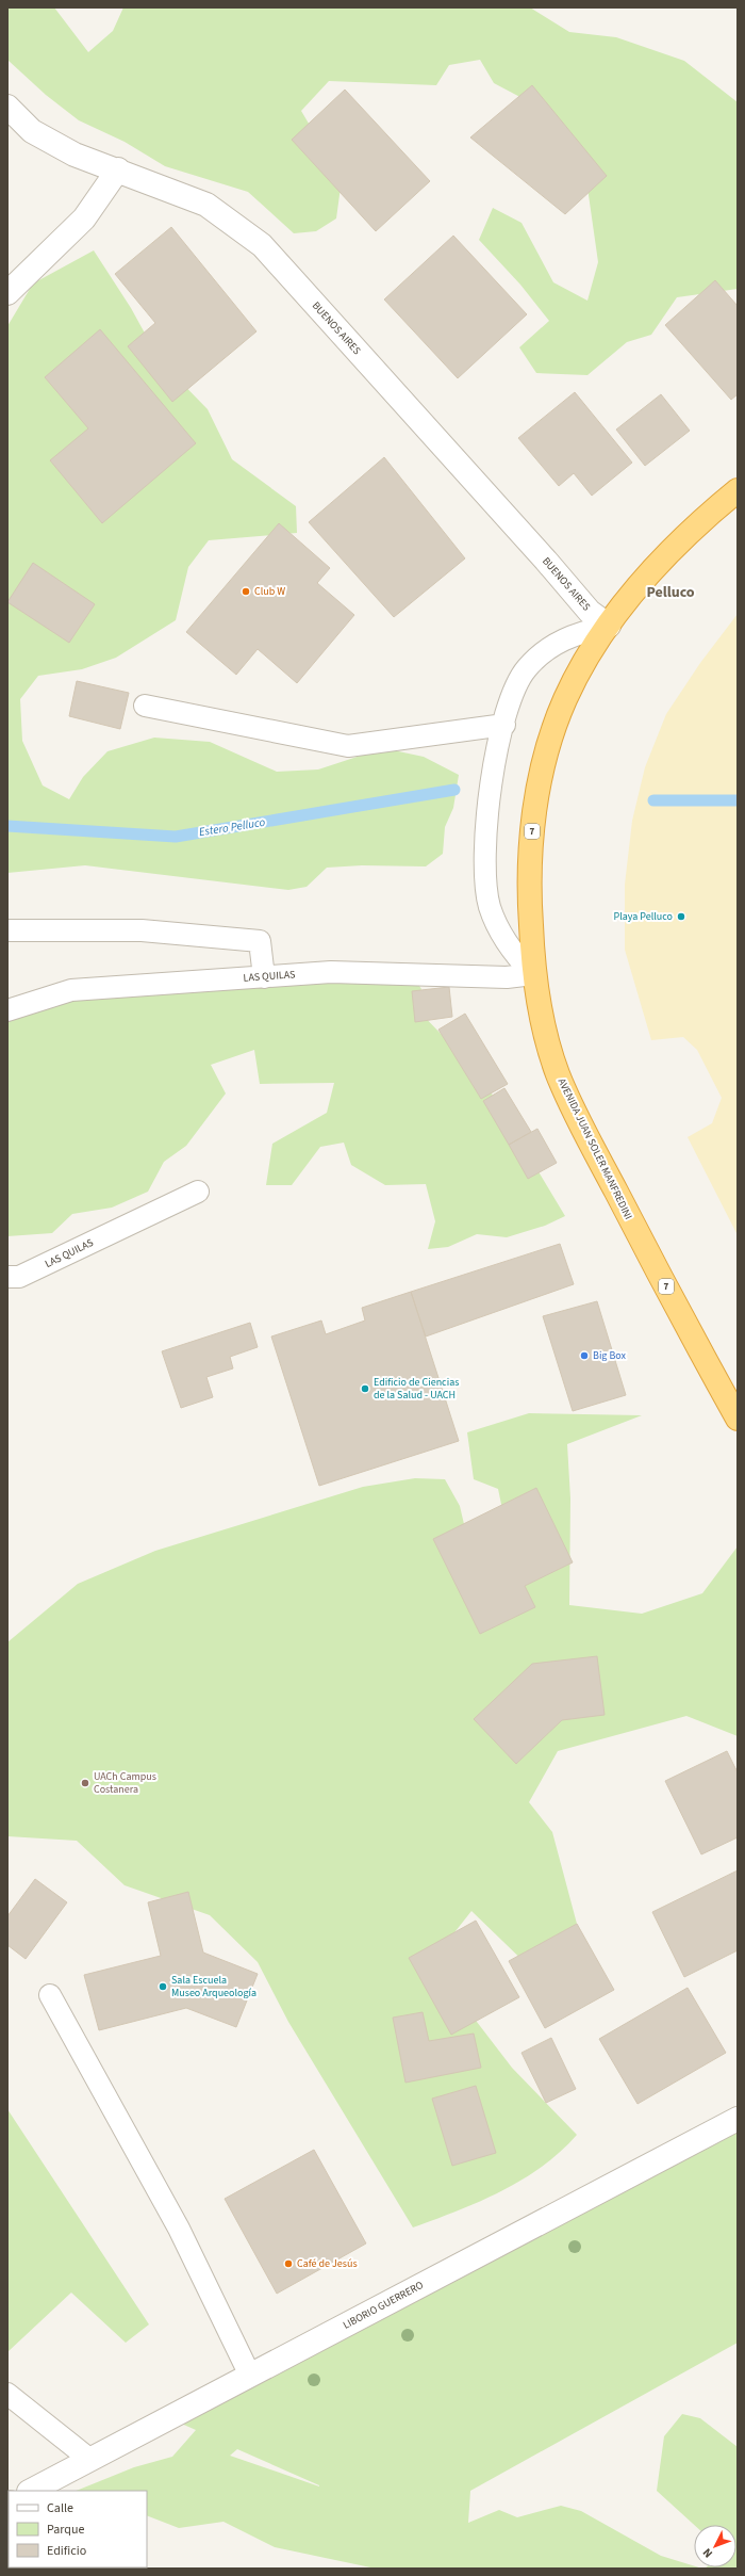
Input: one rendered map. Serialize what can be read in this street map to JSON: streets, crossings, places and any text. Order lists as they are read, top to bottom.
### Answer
{
  "streets": {
    "highway": ["7", "AVENIDA JUAN SOLER MANFREDINI"],
    "street": ["BUENOS AIRES", "LIBORIO GUERRERO"],
    "lane": ["LAS QUILAS"]
  },
  "crossings": [
    ["BUENOS AIRES", "AVENIDA JUAN SOLER MANFREDINI"],
    ["LAS QUILAS", "AVENIDA JUAN SOLER MANFREDINI"]
  ],
  "districts": ["Pelluco"],
  "water": ["Estero Pelluco"],
  "places": [
    "Club W",
    "Playa Pelluco",
    "Big Box",
    "Edificio de Ciencias de la Salud - UACH",
    "UACh Campus Costanera",
    "Sala Escuela Museo Arqueología",
    "Café de Jesús"
  ],
  "legend": ["Calle", "Parque", "Edificio"],
  "north": "bottom left"
}
